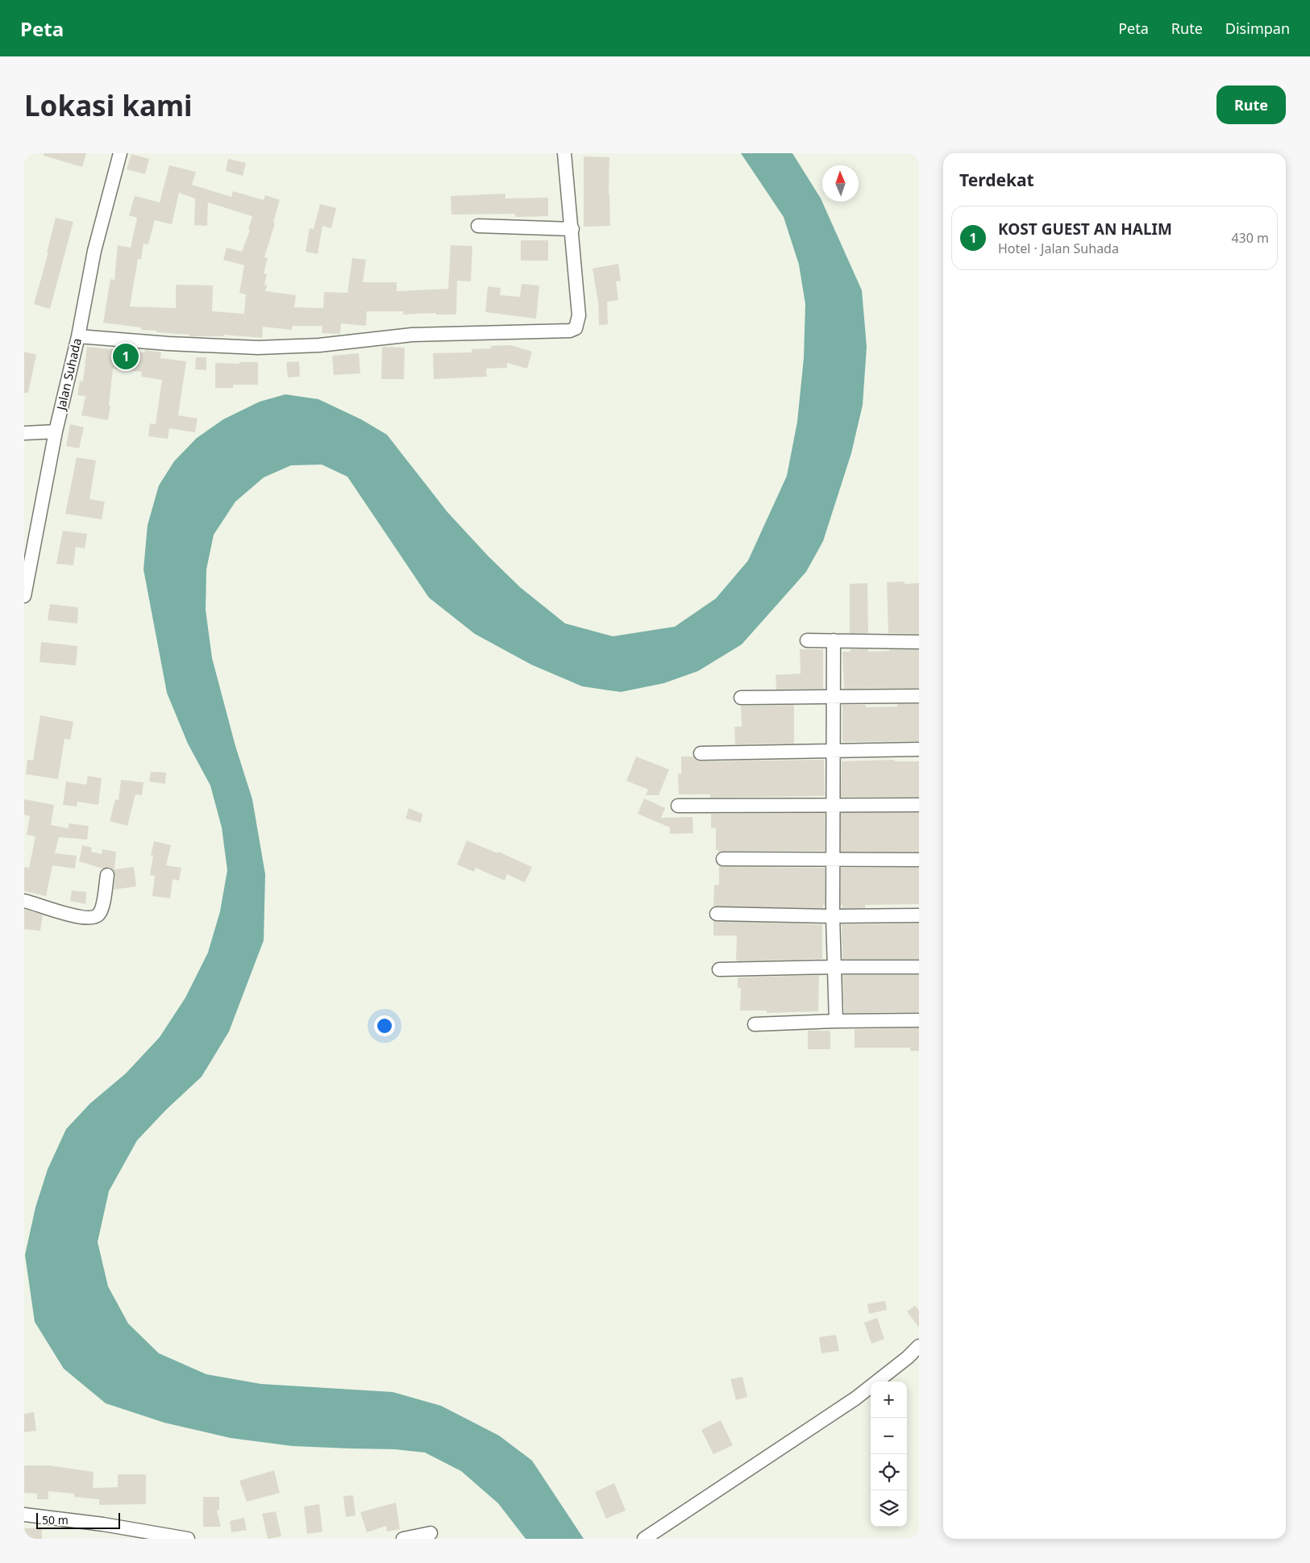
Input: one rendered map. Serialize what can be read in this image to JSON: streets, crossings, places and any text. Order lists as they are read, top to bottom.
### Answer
{
  "streets": {
    "street": ["Jalan Suhada"]
  },
  "scale_bar": "50 m",
  "north": "top",
  "page": {
    "header": "Peta",
    "nav": ["Peta", "Rute", "Disimpan"],
    "buttons": "Rute",
    "title": "Lokasi kami",
    "heading": "Terdekat",
    "list": [
      {
        "mark": "1",
        "name": "KOST GUEST AN HALIM",
        "note": "Hotel · Jalan Suhada",
        "value": "430 m"
      }
    ],
    "pins": "1",
    "map_buttons": ["+", "−"],
    "scale": "50 m"
  }
}
